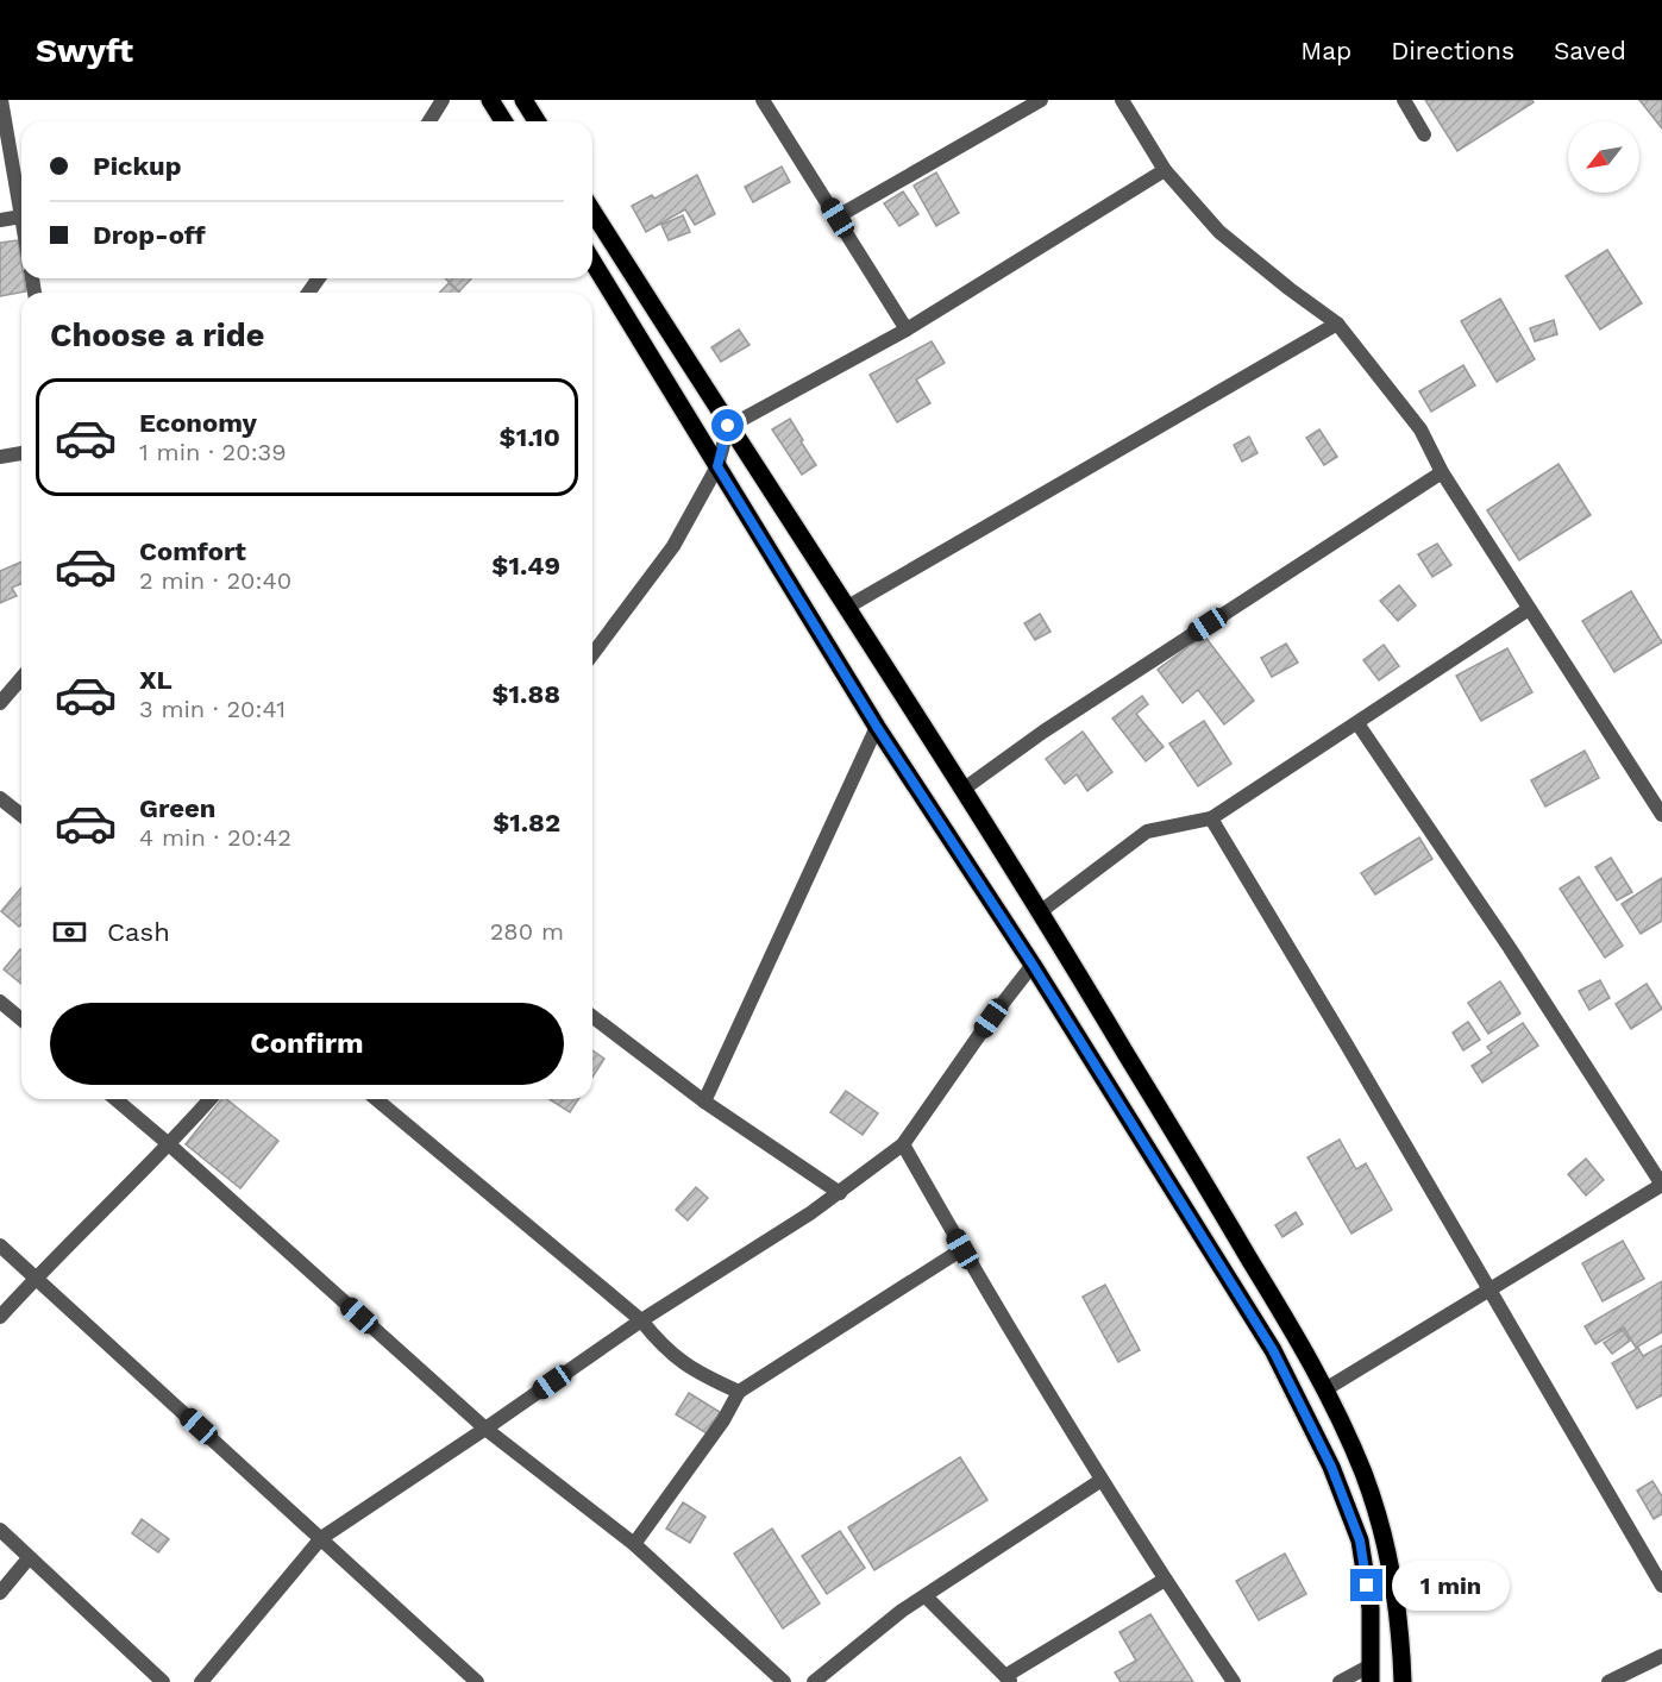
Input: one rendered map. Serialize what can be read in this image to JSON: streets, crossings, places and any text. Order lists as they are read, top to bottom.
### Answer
{
  "north": "bottom left",
  "page": {
    "header": "Swyft",
    "nav": ["Map", "Directions", "Saved"],
    "banner": ["Pickup", "Drop-off"],
    "heading": "Choose a ride",
    "list": [
      {
        "name": "Economy",
        "note": "1 min · 20:39",
        "value": "$1.10"
      },
      {
        "name": "Comfort",
        "note": "2 min · 20:40",
        "value": "$1.49"
      },
      {
        "name": "XL",
        "note": "3 min · 20:41",
        "value": "$1.88"
      },
      {
        "name": "Green",
        "note": "4 min · 20:42",
        "value": "$1.82"
      }
    ],
    "pay": ["Cash", "280 m"],
    "buttons": "Confirm",
    "bubble": "1 min"
  }
}
